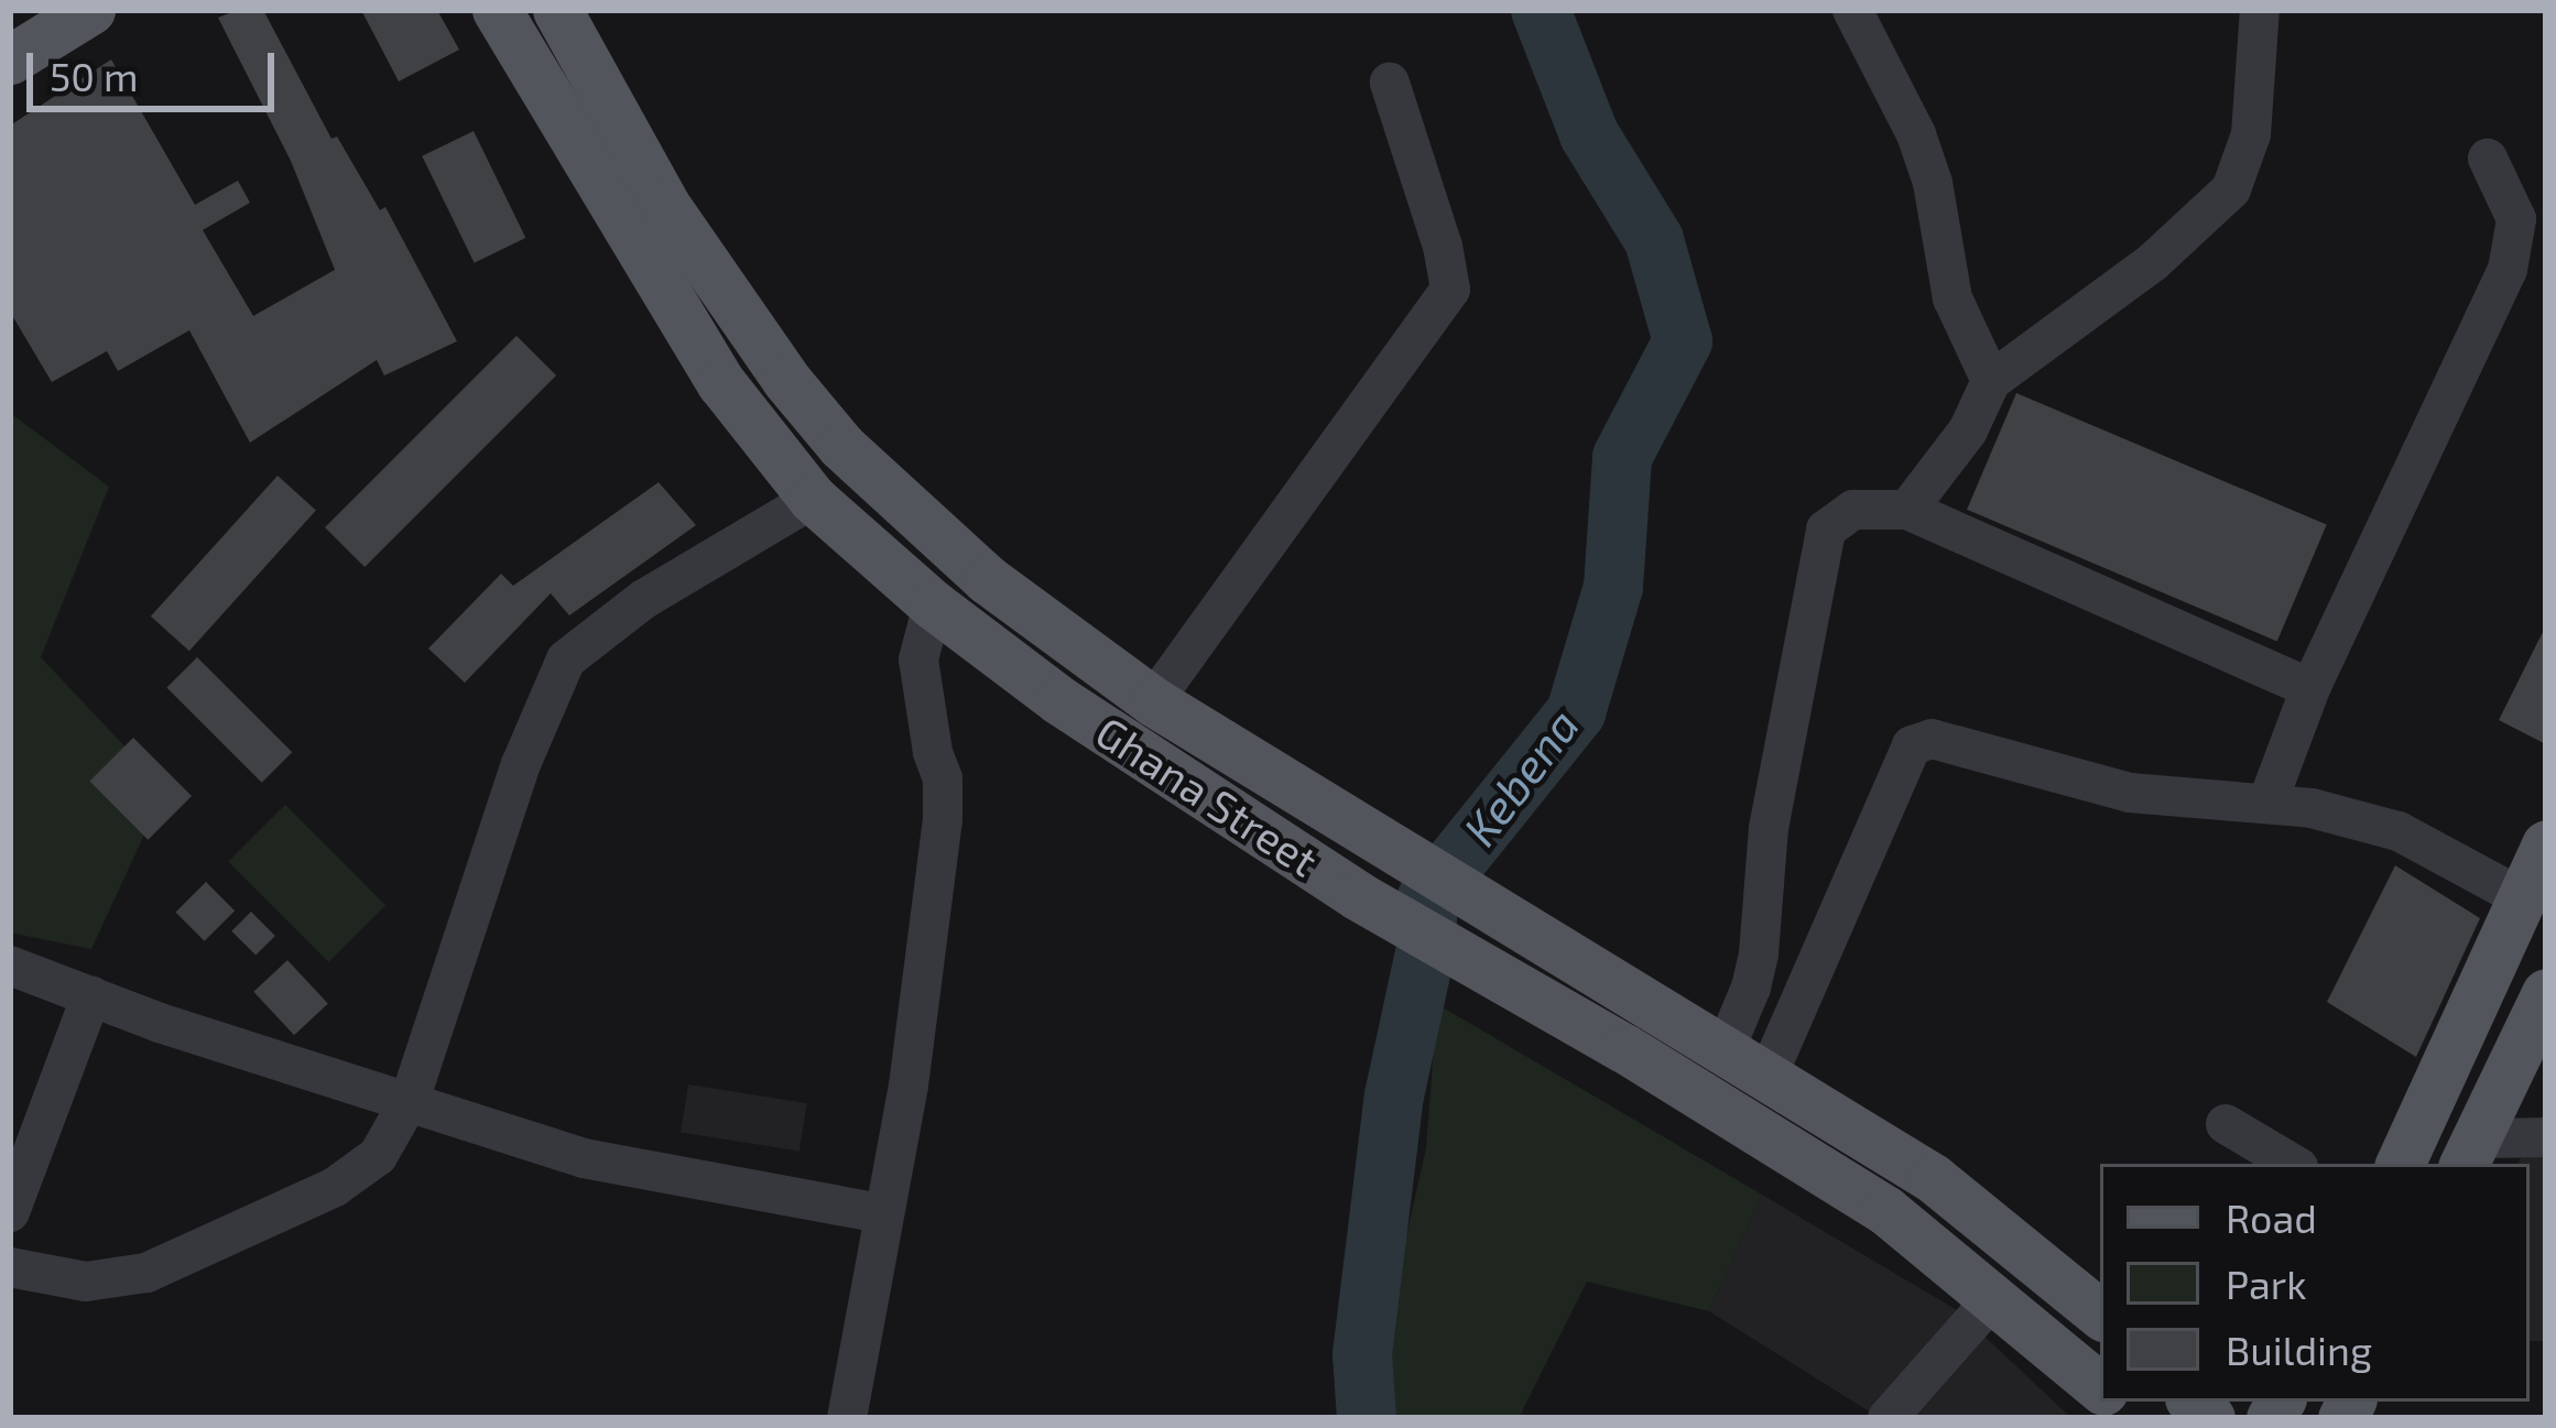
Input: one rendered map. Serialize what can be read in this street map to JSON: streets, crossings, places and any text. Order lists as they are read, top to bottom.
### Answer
{
  "streets": {
    "main road": ["Ghana Street"]
  },
  "water": ["Kebena"],
  "legend": ["Road", "Park", "Building"],
  "scale_bar": "50 m"
}
